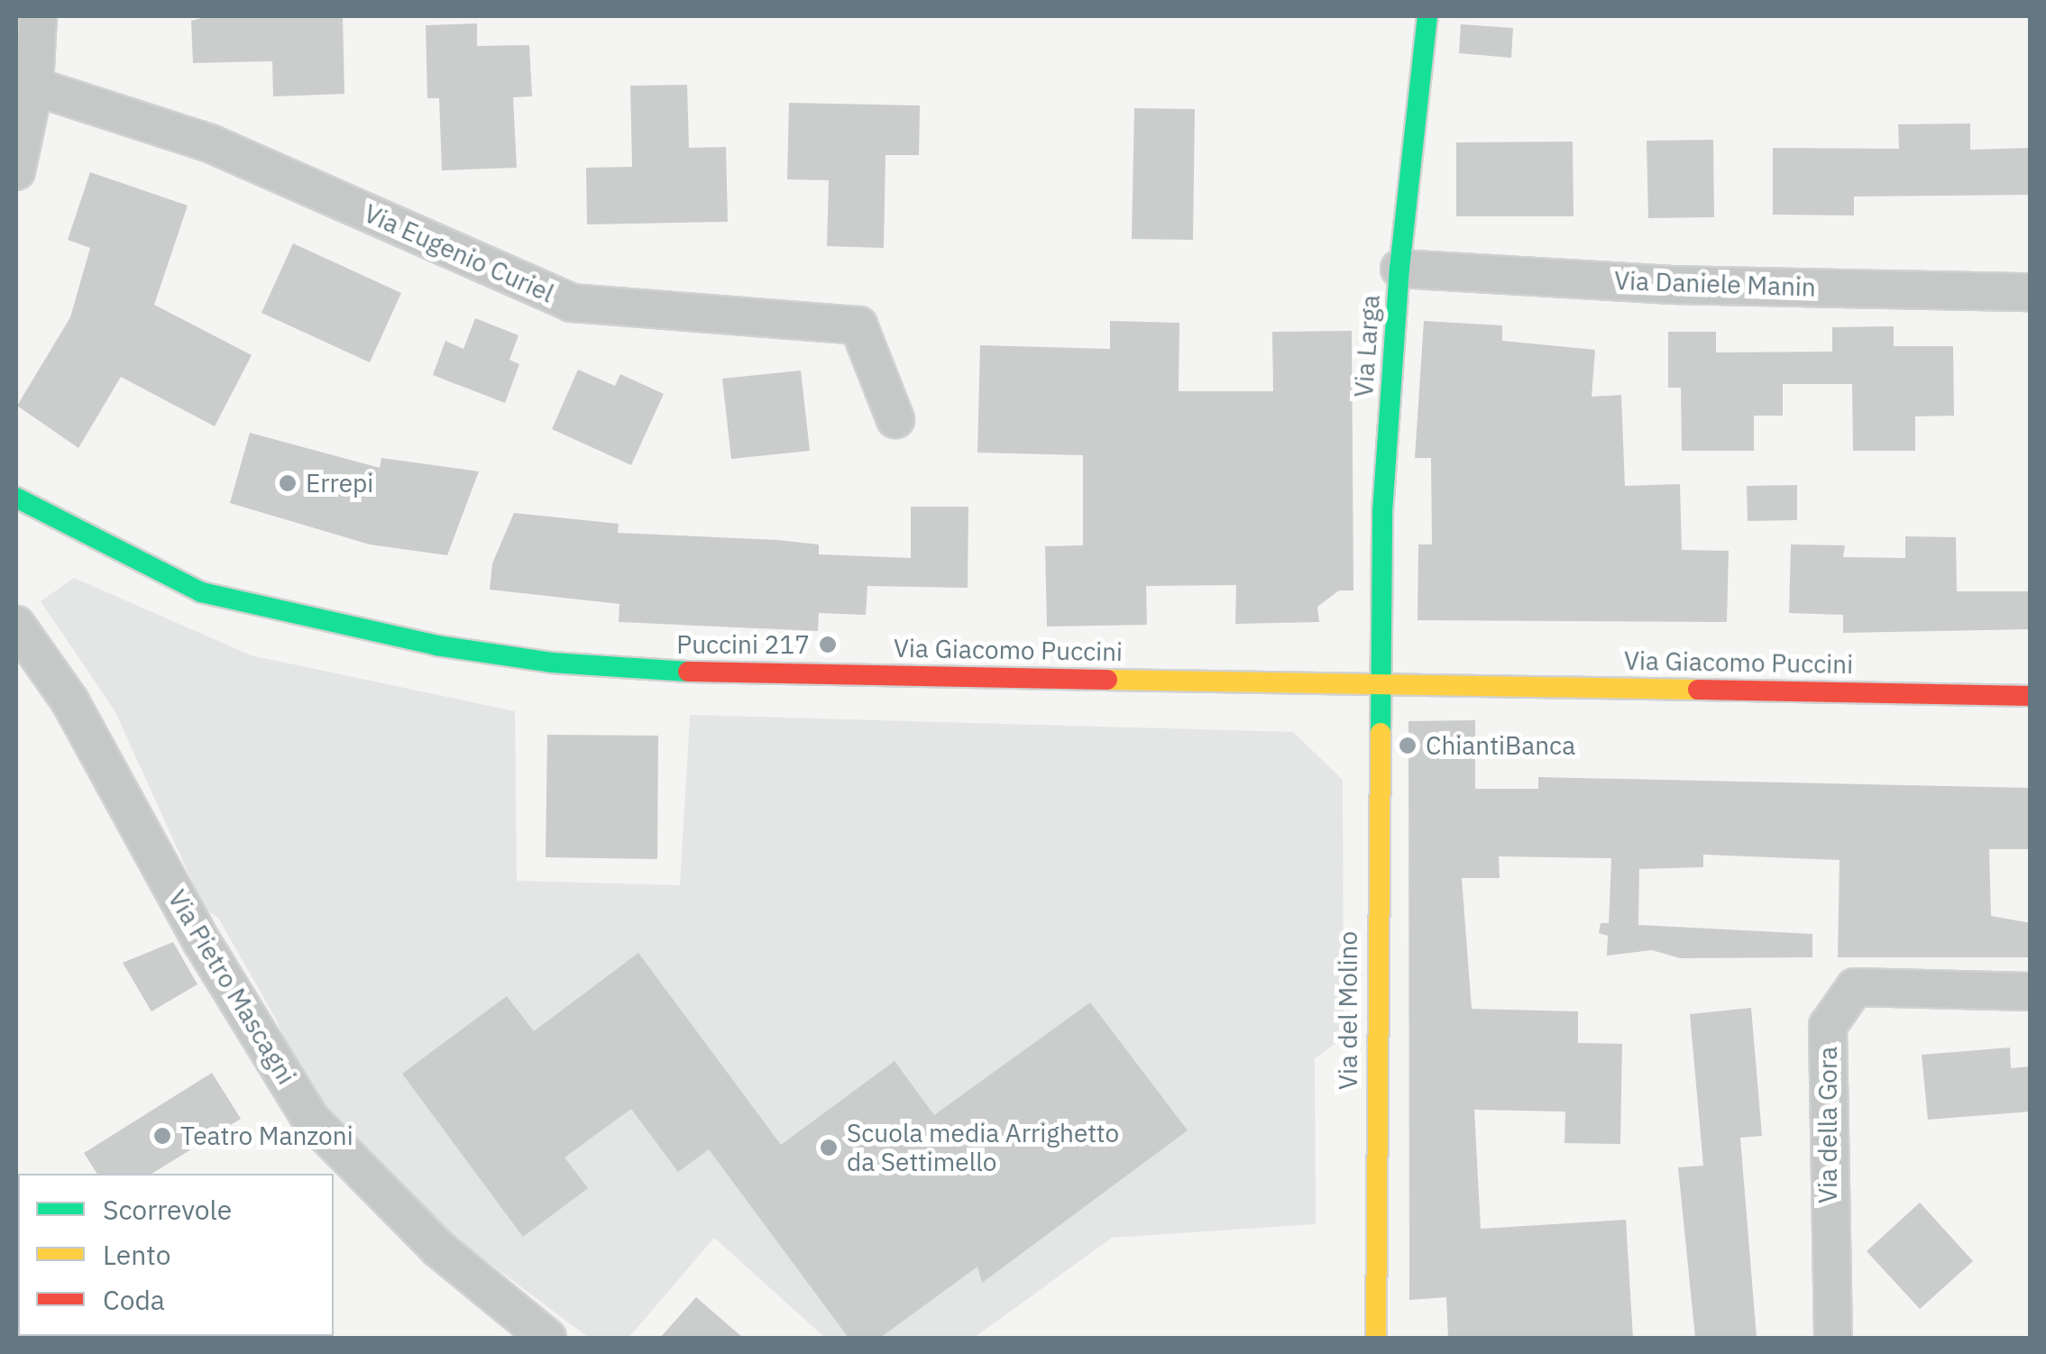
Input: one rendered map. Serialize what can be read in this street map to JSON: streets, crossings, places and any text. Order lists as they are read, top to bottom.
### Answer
{
  "streets": {
    "street": [
      "Via Eugenio Curiel",
      "Via Daniele Manin",
      "Via Larga",
      "Via Giacomo Puccini",
      "Via Pietro Mascagni",
      "Via del Molino",
      "Via della Gora"
    ]
  },
  "crossings": [
    ["Via Daniele Manin", "Via Larga"],
    ["Via Larga", "Via Giacomo Puccini"],
    ["Via Larga", "Via del Molino"],
    ["Via Giacomo Puccini", "Via del Molino"]
  ],
  "places": [
    "Errepi",
    "Puccini 217",
    "ChiantiBanca",
    "Teatro Manzoni",
    "Scuola media Arrighetto da Settimello"
  ],
  "legend": ["Scorrevole", "Lento", "Coda"]
}
